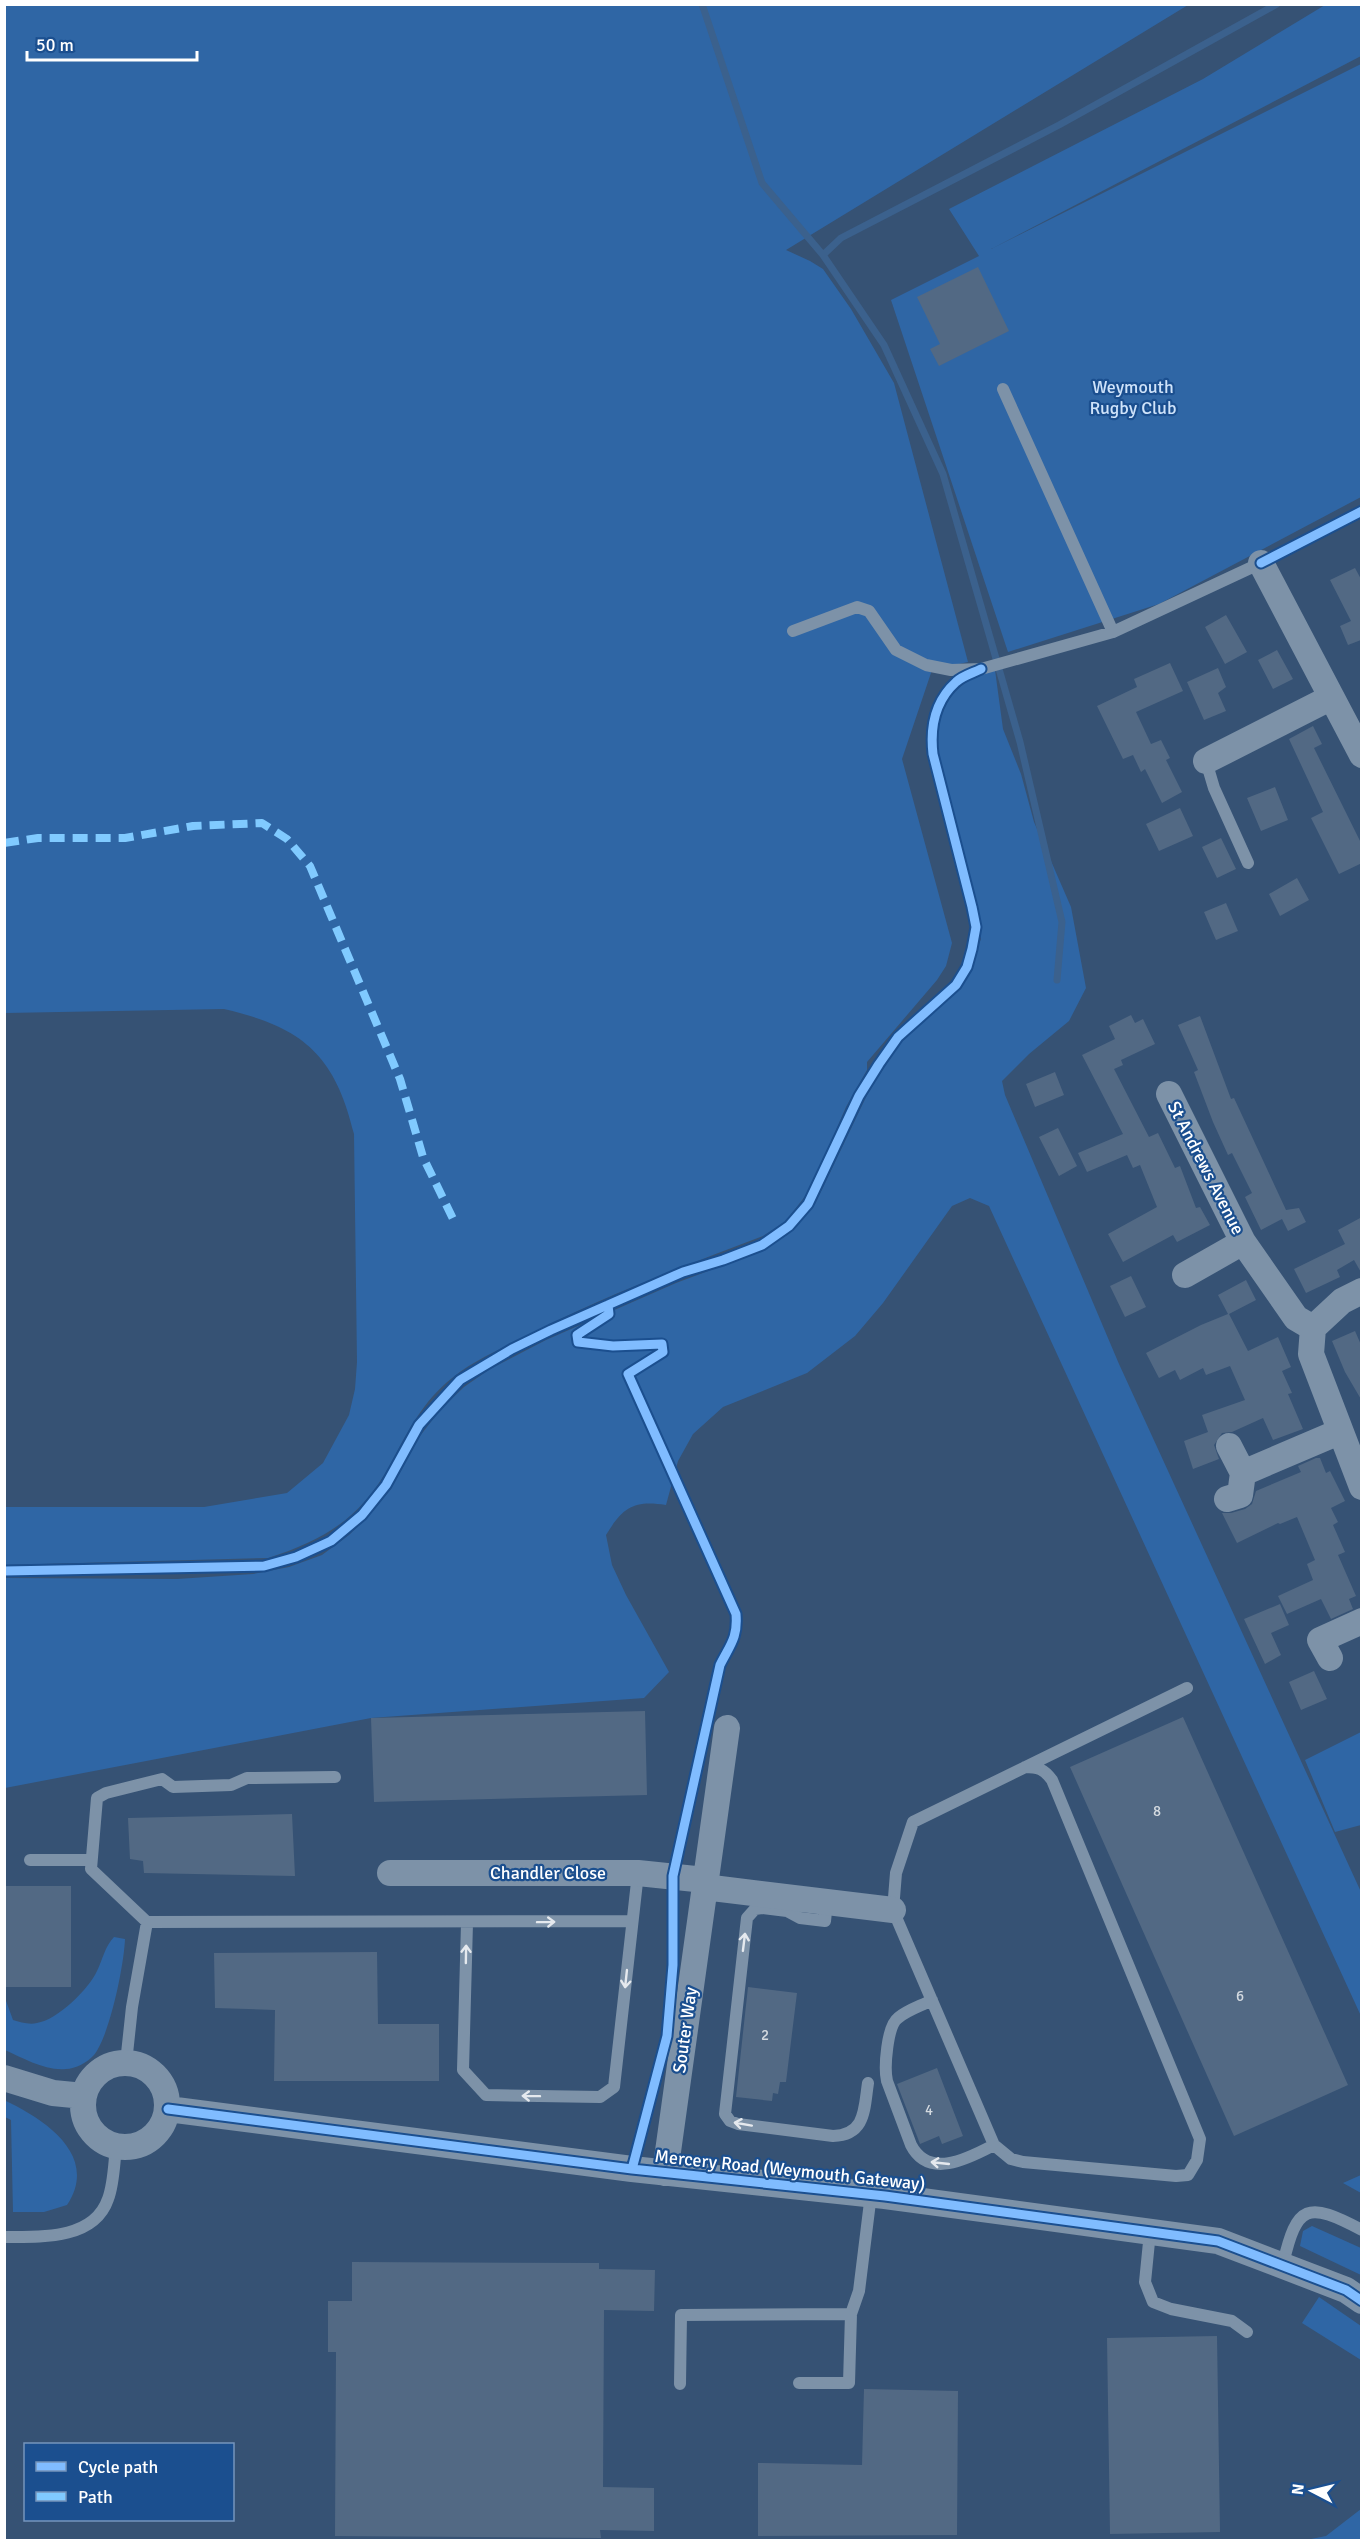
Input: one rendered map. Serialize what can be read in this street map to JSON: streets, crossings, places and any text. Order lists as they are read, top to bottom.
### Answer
{
  "streets": {
    "street": [
      "St Andrews Avenue",
      "Chandler Close",
      "Souter Way",
      "Mercery Road (Weymouth Gateway)"
    ]
  },
  "crossings": [
    ["Chandler Close", "Souter Way"],
    ["Souter Way", "Mercery Road (Weymouth Gateway)"]
  ],
  "parks": ["Weymouth Rugby Club"],
  "house_numbers": [
    "8",
    "6",
    "2",
    "4"
  ],
  "legend": ["Cycle path", "Path"],
  "scale_bar": "50 m",
  "north": "left"
}
